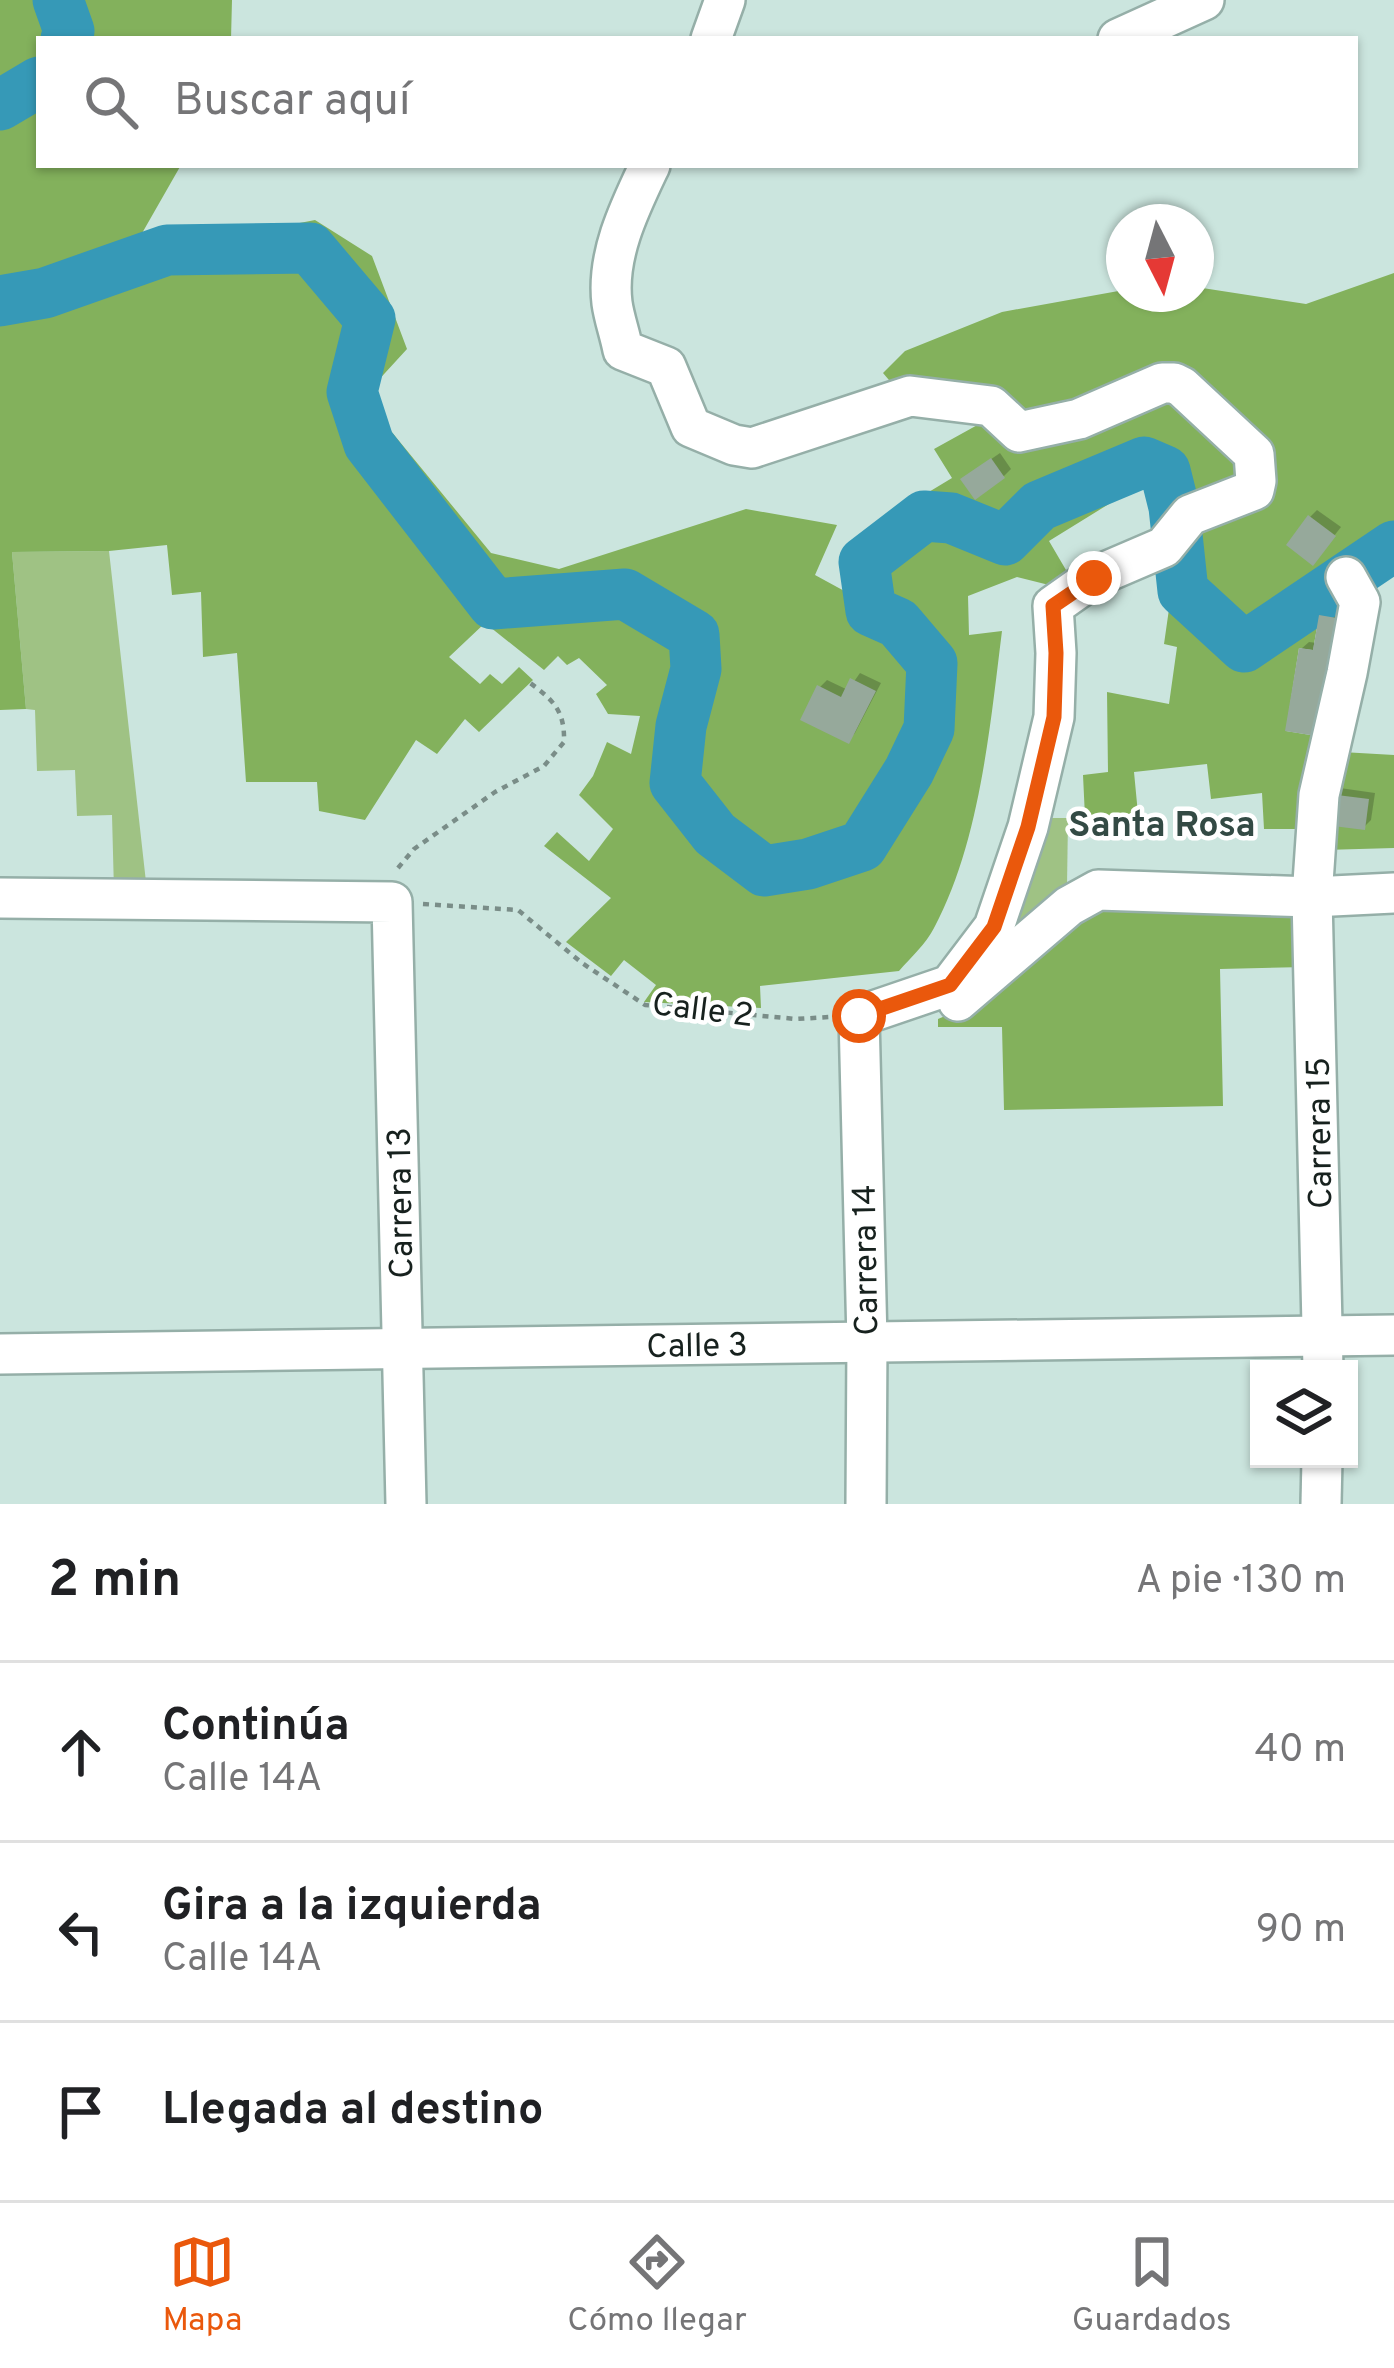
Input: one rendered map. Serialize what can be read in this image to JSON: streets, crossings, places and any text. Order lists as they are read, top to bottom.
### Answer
{
  "streets": {
    "street": [
      "Carrera 15",
      "Carrera 13",
      "Carrera 14",
      "Calle 3"
    ],
    "path": ["Calle 2"]
  },
  "crossings": [
    ["Calle 2", "Carrera 13"],
    ["Calle 2", "Carrera 14"],
    ["Carrera 15", "Calle 3"],
    ["Carrera 13", "Calle 3"],
    ["Carrera 14", "Calle 3"]
  ],
  "districts": ["Santa Rosa"],
  "north": "bottom",
  "page": {
    "search": "Buscar aquí",
    "heading": ["2 min", "A pie · 130 m"],
    "list": [
      ["Continúa", "Calle 14A", "40 m"],
      ["Gira a la izquierda", "Calle 14A", "90 m"],
      "Llegada al destino"
    ],
    "nav": ["Mapa", "Cómo llegar", "Guardados"]
  }
}
